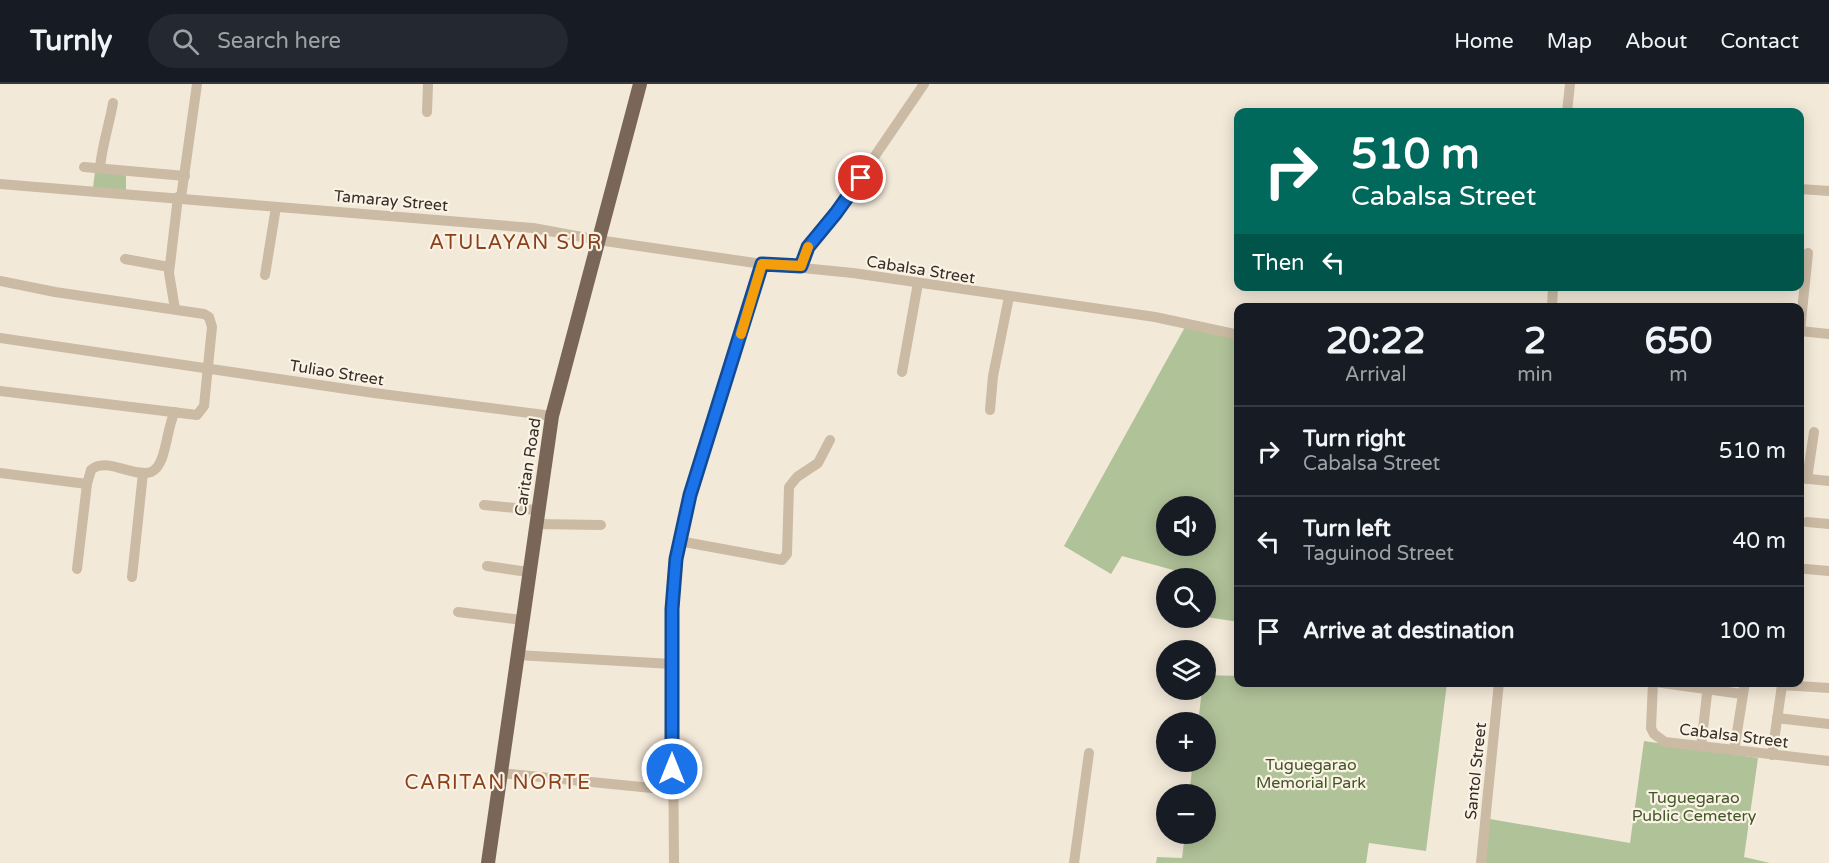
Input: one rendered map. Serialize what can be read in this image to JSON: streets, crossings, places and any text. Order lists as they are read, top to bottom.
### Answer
{
  "streets": {
    "main road": ["Caritan Road"],
    "street": [
      "Tamaray Street",
      "Cabalsa Street",
      "Tuliao Street",
      "Santol Street"
    ]
  },
  "crossings": [
    ["Tamaray Street", "Cabalsa Street"],
    ["Tamaray Street", "Caritan Road"],
    ["Cabalsa Street", "Caritan Road"],
    ["Tuliao Street", "Caritan Road"]
  ],
  "districts": ["ATULAYAN SUR", "CARITAN NORTE"],
  "parks": ["Tuguegarao Memorial Park", "Tuguegarao Public Cemetery"],
  "page": {
    "header": "Turnly",
    "search": "Search here",
    "nav": [
      "Home",
      "Map",
      "About",
      "Contact"
    ],
    "turn": ["510 m", "Cabalsa Street"],
    "then": "Then",
    "eta": [
      "20:22",
      "Arrival",
      "2",
      "min",
      "650",
      "m"
    ],
    "list": [
      {
        "name": "Turn right",
        "note": "Cabalsa Street",
        "value": "510 m"
      },
      {
        "name": "Turn left",
        "note": "Taguinod Street",
        "value": "40 m"
      },
      {
        "name": "Arrive at destination",
        "value": "100 m"
      }
    ],
    "map_buttons": ["+", "−"]
  }
}
